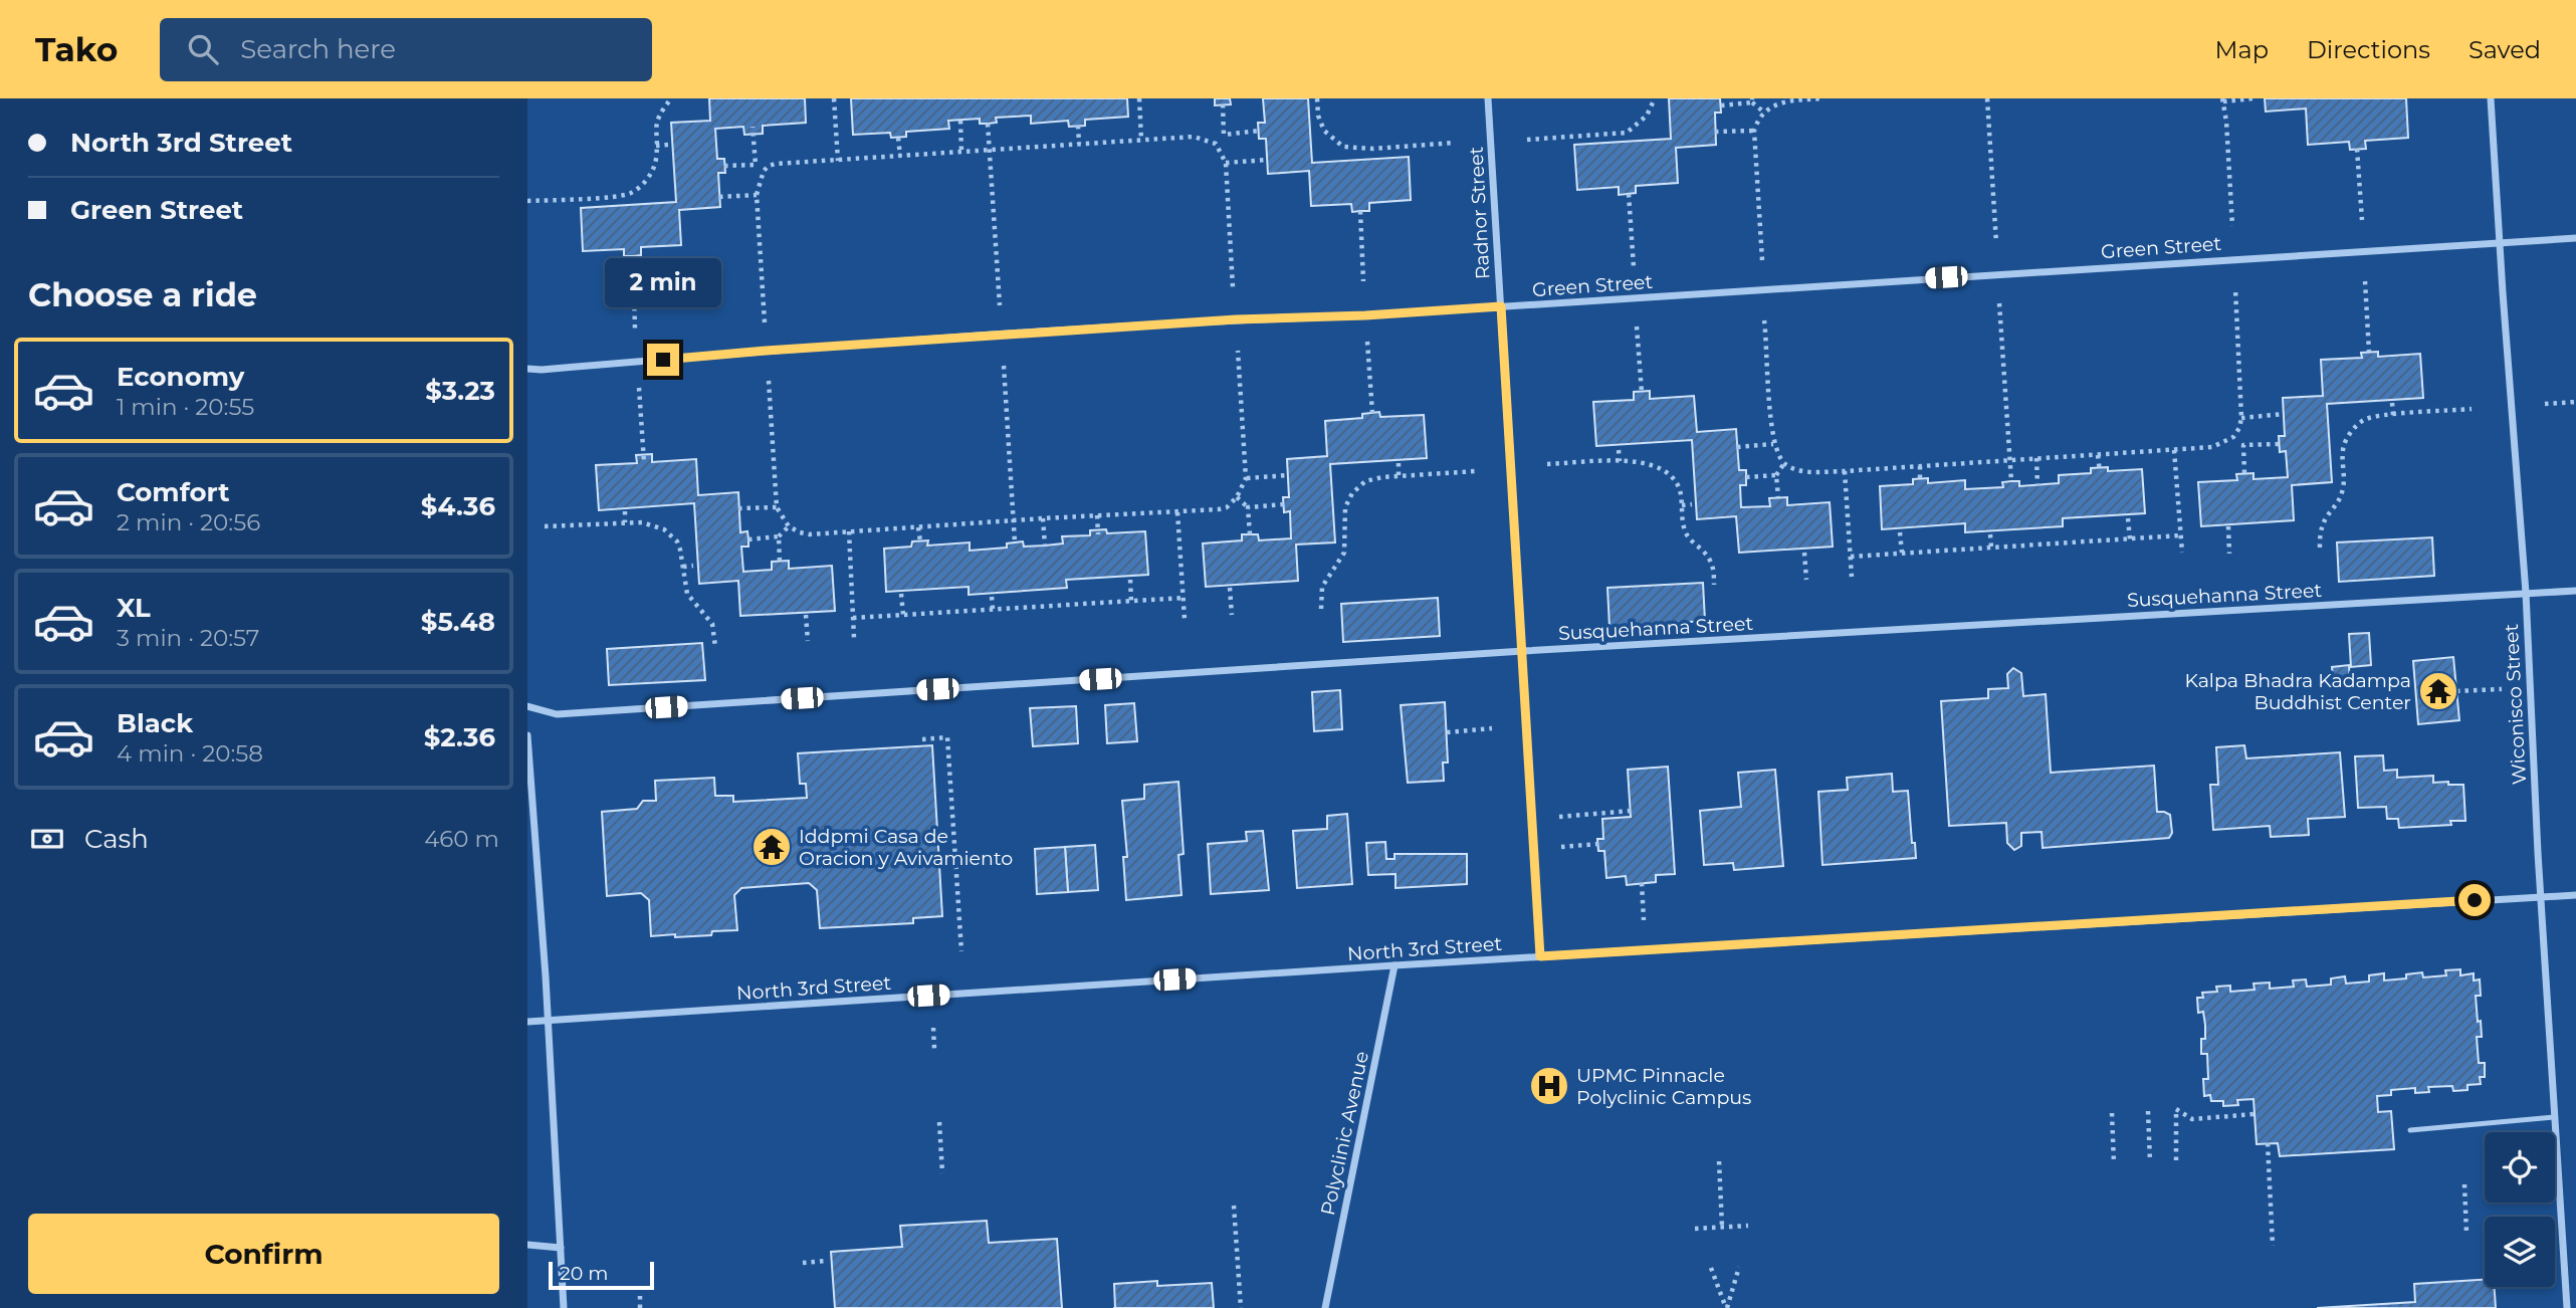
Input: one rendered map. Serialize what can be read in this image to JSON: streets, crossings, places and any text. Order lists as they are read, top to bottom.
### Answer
{
  "streets": {
    "street": [
      "Radnor Street",
      "Green Street",
      "Susquehanna Street",
      "Wiconisco Street",
      "North 3rd Street",
      "Polyclinic Avenue"
    ]
  },
  "crossings": [
    ["Radnor Street", "Green Street"],
    ["Radnor Street", "Susquehanna Street"],
    ["Radnor Street", "North 3rd Street"],
    ["Green Street", "Wiconisco Street"],
    ["Susquehanna Street", "Wiconisco Street"],
    ["Wiconisco Street", "North 3rd Street"],
    ["North 3rd Street", "Polyclinic Avenue"]
  ],
  "places": {
    "temple": ["Kalpa Bhadra Kadampa Buddhist Center", "Iddpmi Casa de Oracion y Avivamiento"],
    "hospital": ["UPMC Pinnacle Polyclinic Campus"]
  },
  "scale_bar": "20 m",
  "page": {
    "header": "Tako",
    "search": "Search here",
    "nav": ["Map", "Directions", "Saved"],
    "banner": ["North 3rd Street", "Green Street"],
    "heading": "Choose a ride",
    "bubble": "2 min",
    "list": [
      {
        "name": "Economy",
        "note": "1 min · 20:55",
        "value": "$3.23"
      },
      {
        "name": "Comfort",
        "note": "2 min · 20:56",
        "value": "$4.36"
      },
      {
        "name": "XL",
        "note": "3 min · 20:57",
        "value": "$5.48"
      },
      {
        "name": "Black",
        "note": "4 min · 20:58",
        "value": "$2.36"
      }
    ],
    "pay": ["Cash", "460 m"],
    "buttons": "Confirm",
    "scale": "20 m"
  }
}
